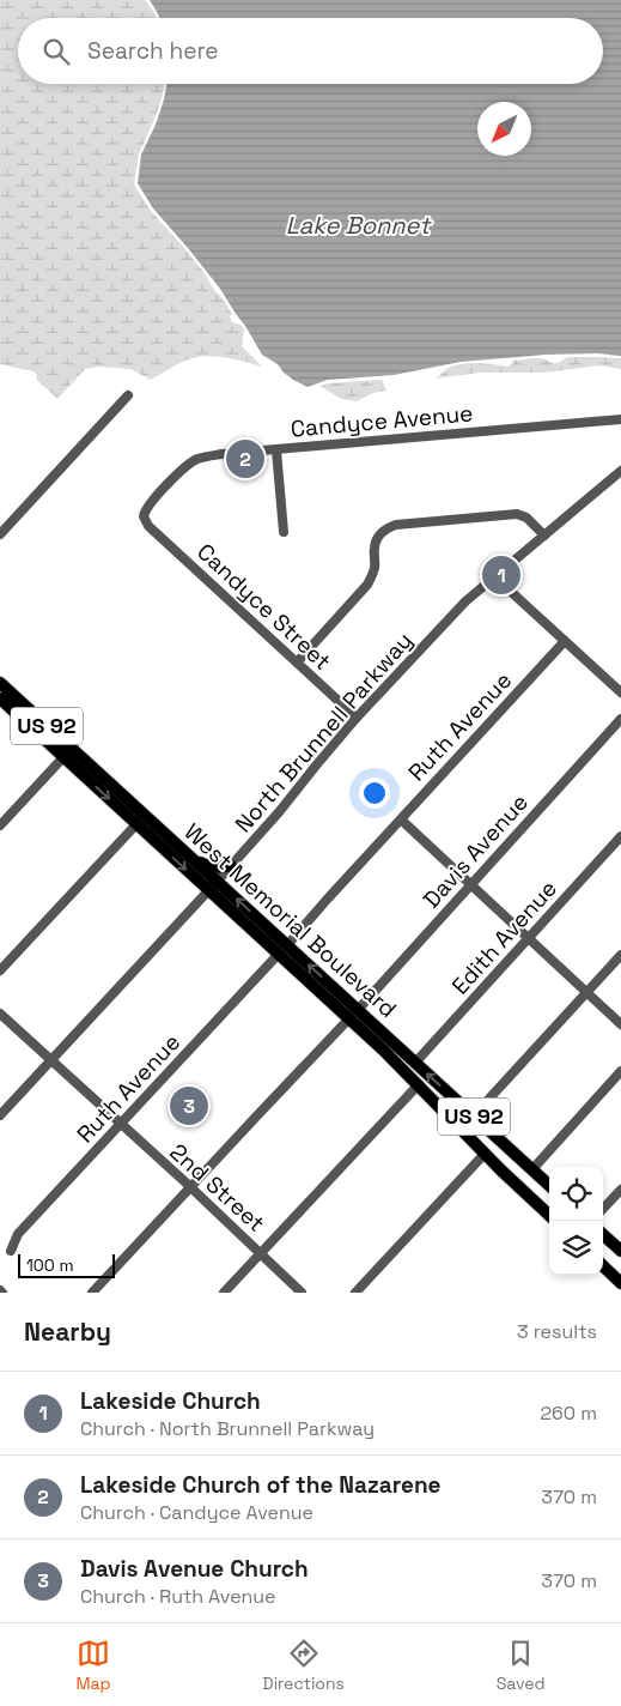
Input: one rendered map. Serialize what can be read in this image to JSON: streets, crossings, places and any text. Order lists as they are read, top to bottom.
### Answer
{
  "streets": {
    "main road": ["US 92", "West Memorial Boulevard"],
    "street": [
      "Candyce Avenue",
      "Candyce Street",
      "Ruth Avenue",
      "North Brunnell Parkway",
      "Davis Avenue",
      "Edith Avenue",
      "2nd Street"
    ]
  },
  "crossings": [
    ["Candyce Avenue", "Candyce Street"],
    ["Candyce Street", "North Brunnell Parkway"],
    ["US 92", "West Memorial Boulevard"],
    ["Ruth Avenue", "West Memorial Boulevard"],
    ["Ruth Avenue", "2nd Street"],
    ["North Brunnell Parkway", "West Memorial Boulevard"],
    ["North Brunnell Parkway", "2nd Street"],
    ["Davis Avenue", "West Memorial Boulevard"],
    ["Davis Avenue", "2nd Street"],
    ["West Memorial Boulevard", "Edith Avenue"]
  ],
  "water": ["Lake Bonnet"],
  "scale_bar": "100 m",
  "north": "bottom left",
  "page": {
    "search": "Search here",
    "pins": ["2", "1", "3"],
    "scale": "100 m",
    "heading": ["Nearby", "3 results"],
    "list": [
      {
        "mark": "1",
        "name": "Lakeside Church",
        "note": "Church · North Brunnell Parkway",
        "value": "260 m"
      },
      {
        "mark": "2",
        "name": "Lakeside Church of the Nazarene",
        "note": "Church · Candyce Avenue",
        "value": "370 m"
      },
      {
        "mark": "3",
        "name": "Davis Avenue Church",
        "note": "Church · Ruth Avenue",
        "value": "370 m"
      }
    ],
    "nav": ["Map", "Directions", "Saved"]
  }
}
